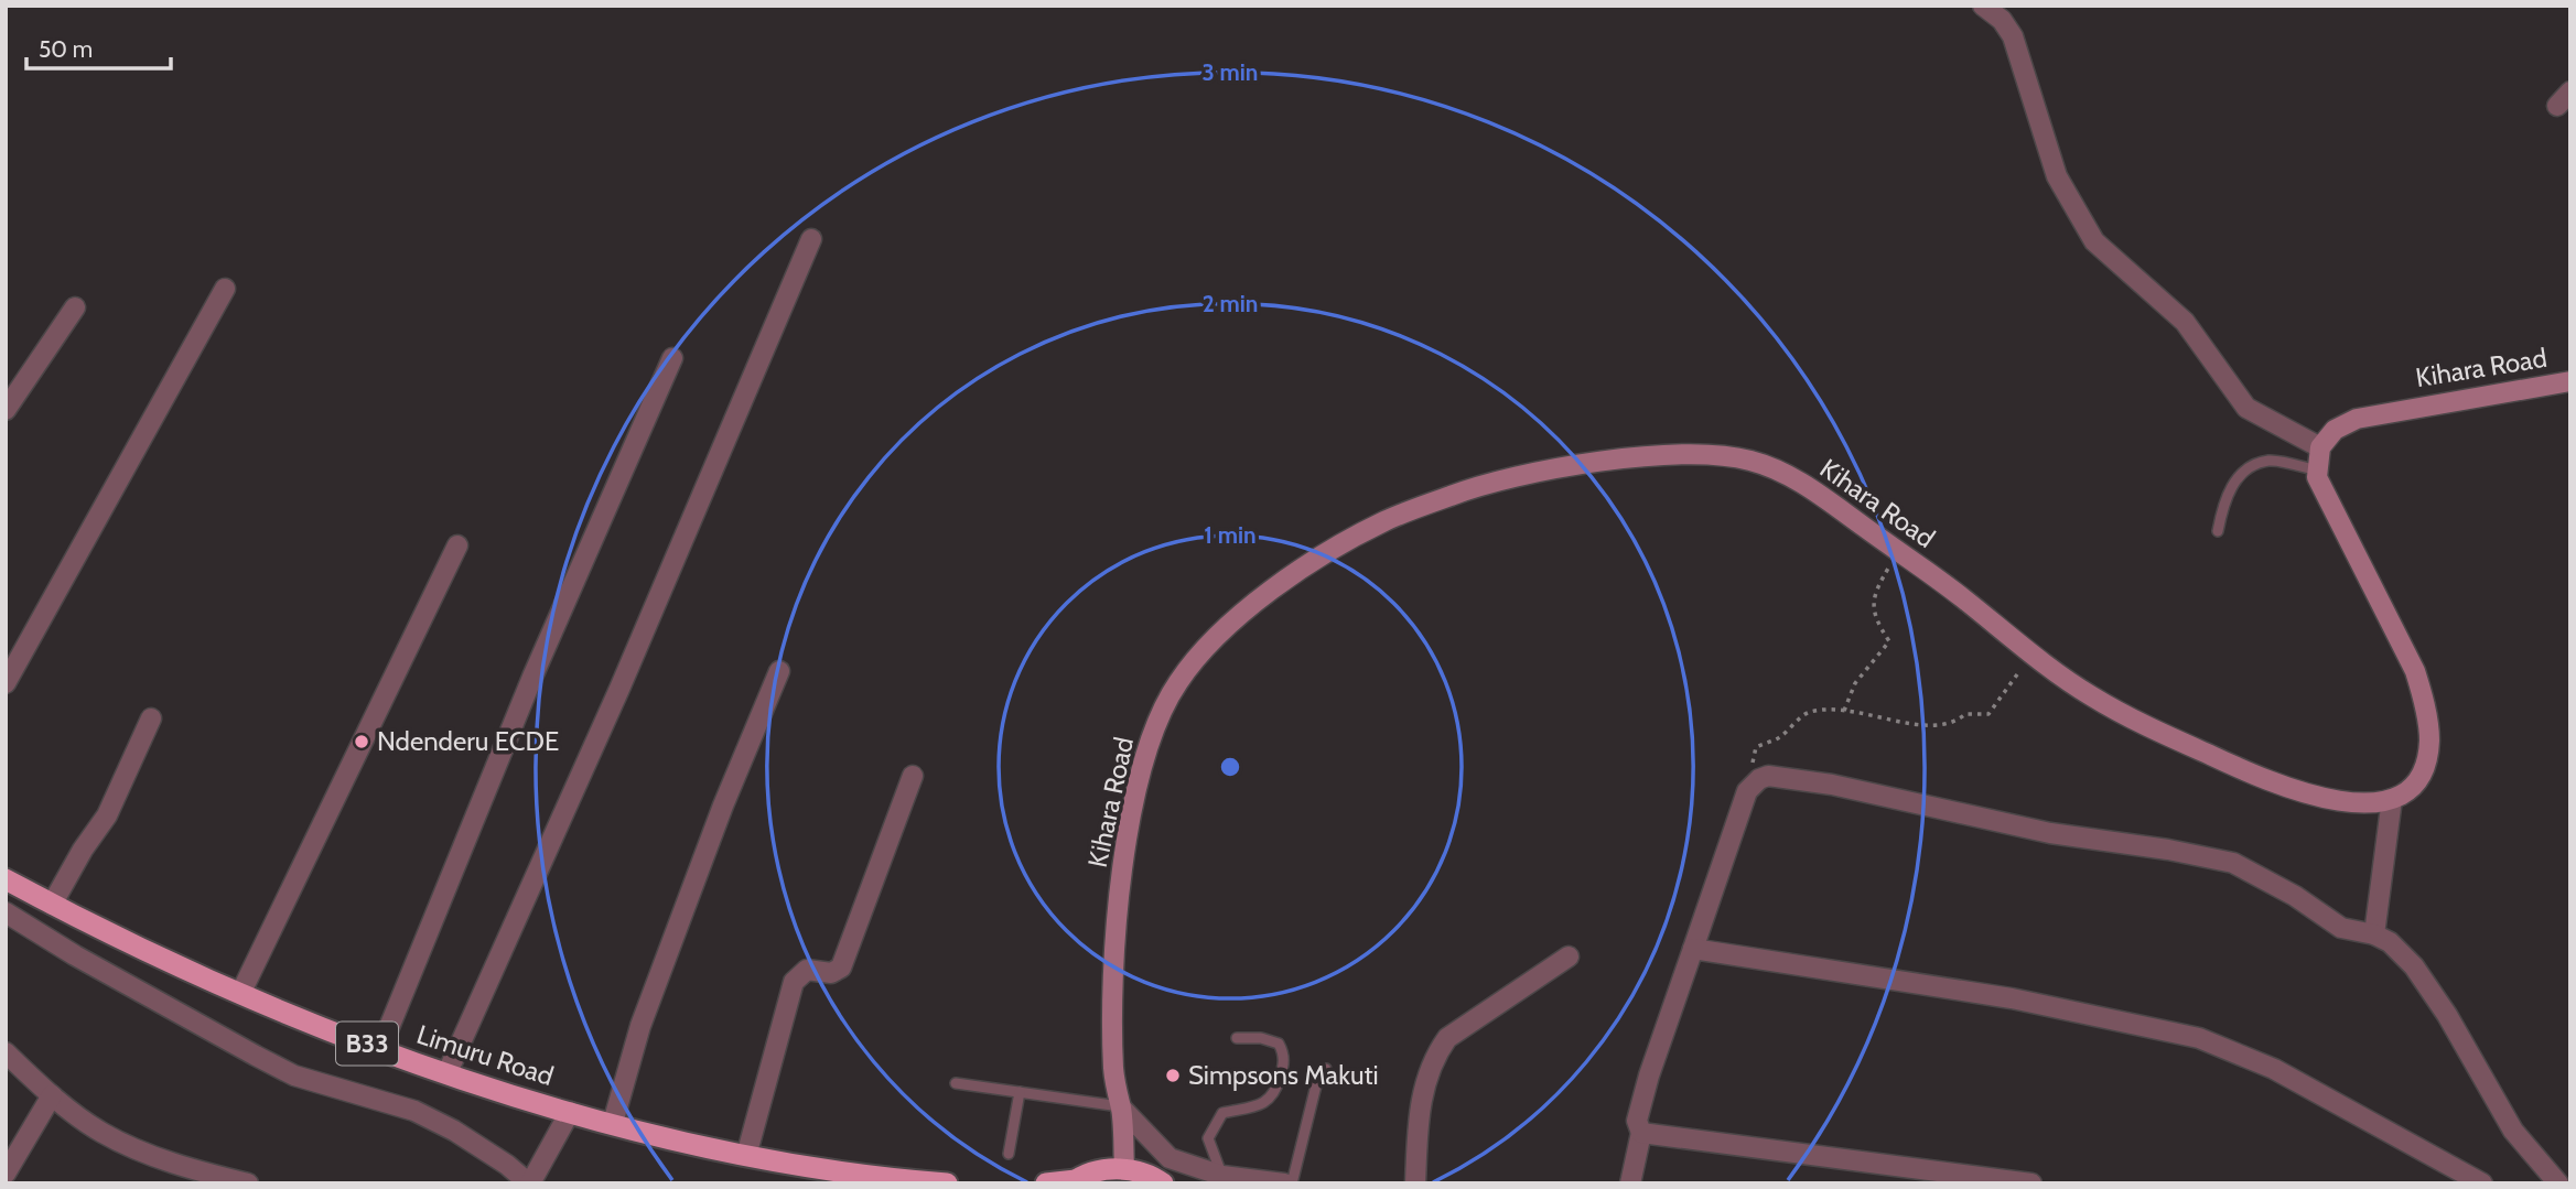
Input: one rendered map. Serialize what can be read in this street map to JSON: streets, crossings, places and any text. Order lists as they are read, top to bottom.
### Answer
{
  "streets": {
    "highway": ["B33", "Limuru Road"],
    "main road": ["Kihara Road"]
  },
  "places": ["Ndenderu ECDE", "Simpsons Makuti"],
  "scale_bar": "50 m",
  "rings": ["3 min", "2 min", "1 min"]
}
